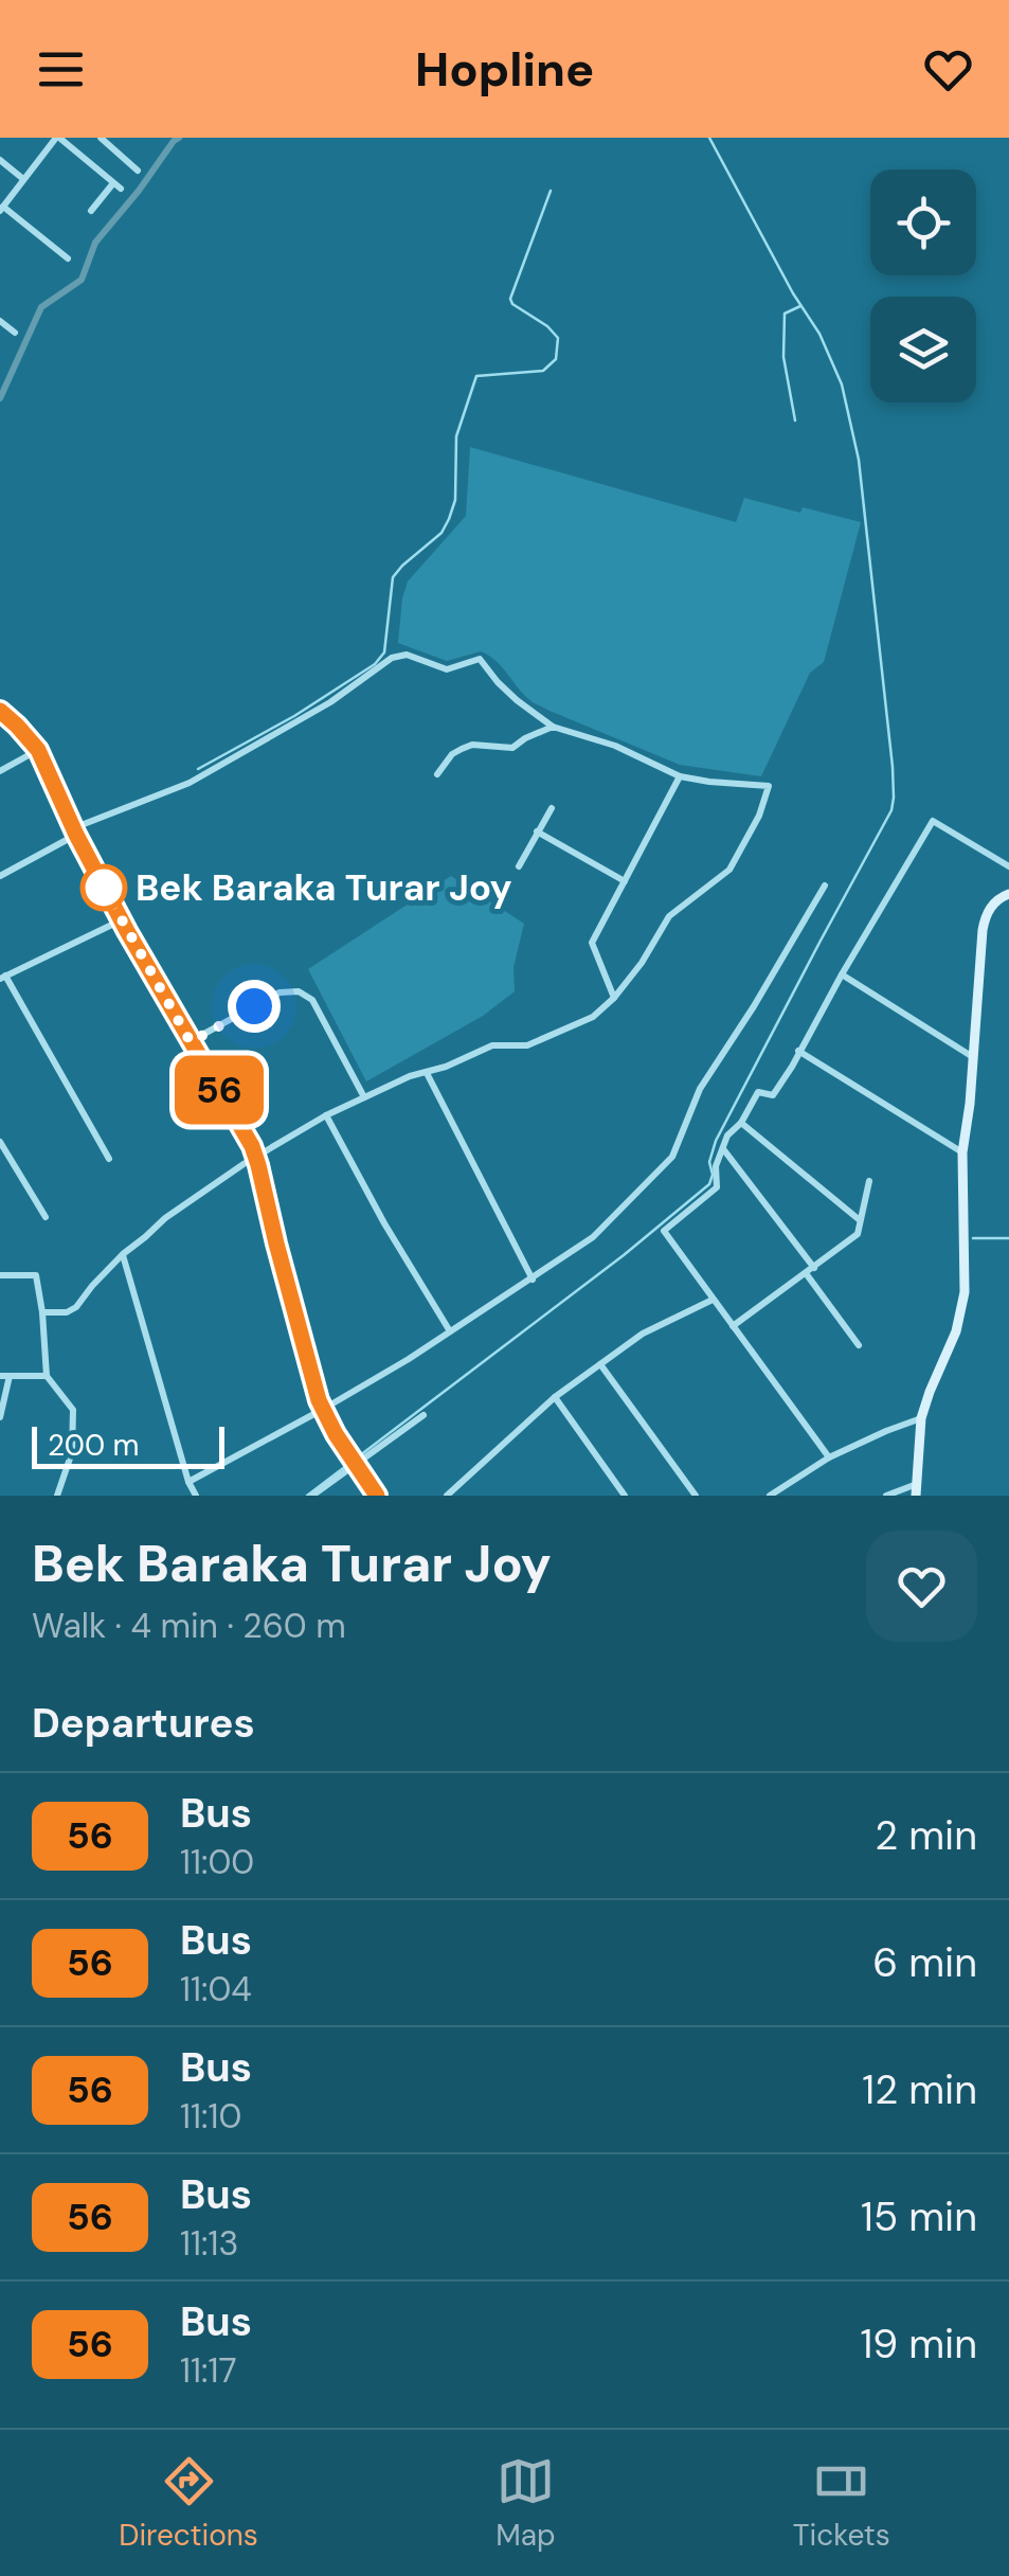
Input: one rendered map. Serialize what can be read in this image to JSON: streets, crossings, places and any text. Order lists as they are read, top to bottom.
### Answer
{
  "places": ["Bek Baraka Turar Joy"],
  "lines": ["bus line 56"],
  "scale_bar": "200 m",
  "page": {
    "header": "Hopline",
    "on_map": "56",
    "scale": "200 m",
    "heading": [
      ["Bek Baraka Turar Joy", "Walk · 4 min · 260 m"],
      "Departures"
    ],
    "list": [
      {
        "mark": "56",
        "name": "Bus",
        "note": "11:00",
        "value": "2 min"
      },
      {
        "mark": "56",
        "name": "Bus",
        "note": "11:04",
        "value": "6 min"
      },
      {
        "mark": "56",
        "name": "Bus",
        "note": "11:10",
        "value": "12 min"
      },
      {
        "mark": "56",
        "name": "Bus",
        "note": "11:13",
        "value": "15 min"
      },
      {
        "mark": "56",
        "name": "Bus",
        "note": "11:17",
        "value": "19 min"
      }
    ],
    "tabs": ["Directions", "Map", "Tickets"]
  }
}
